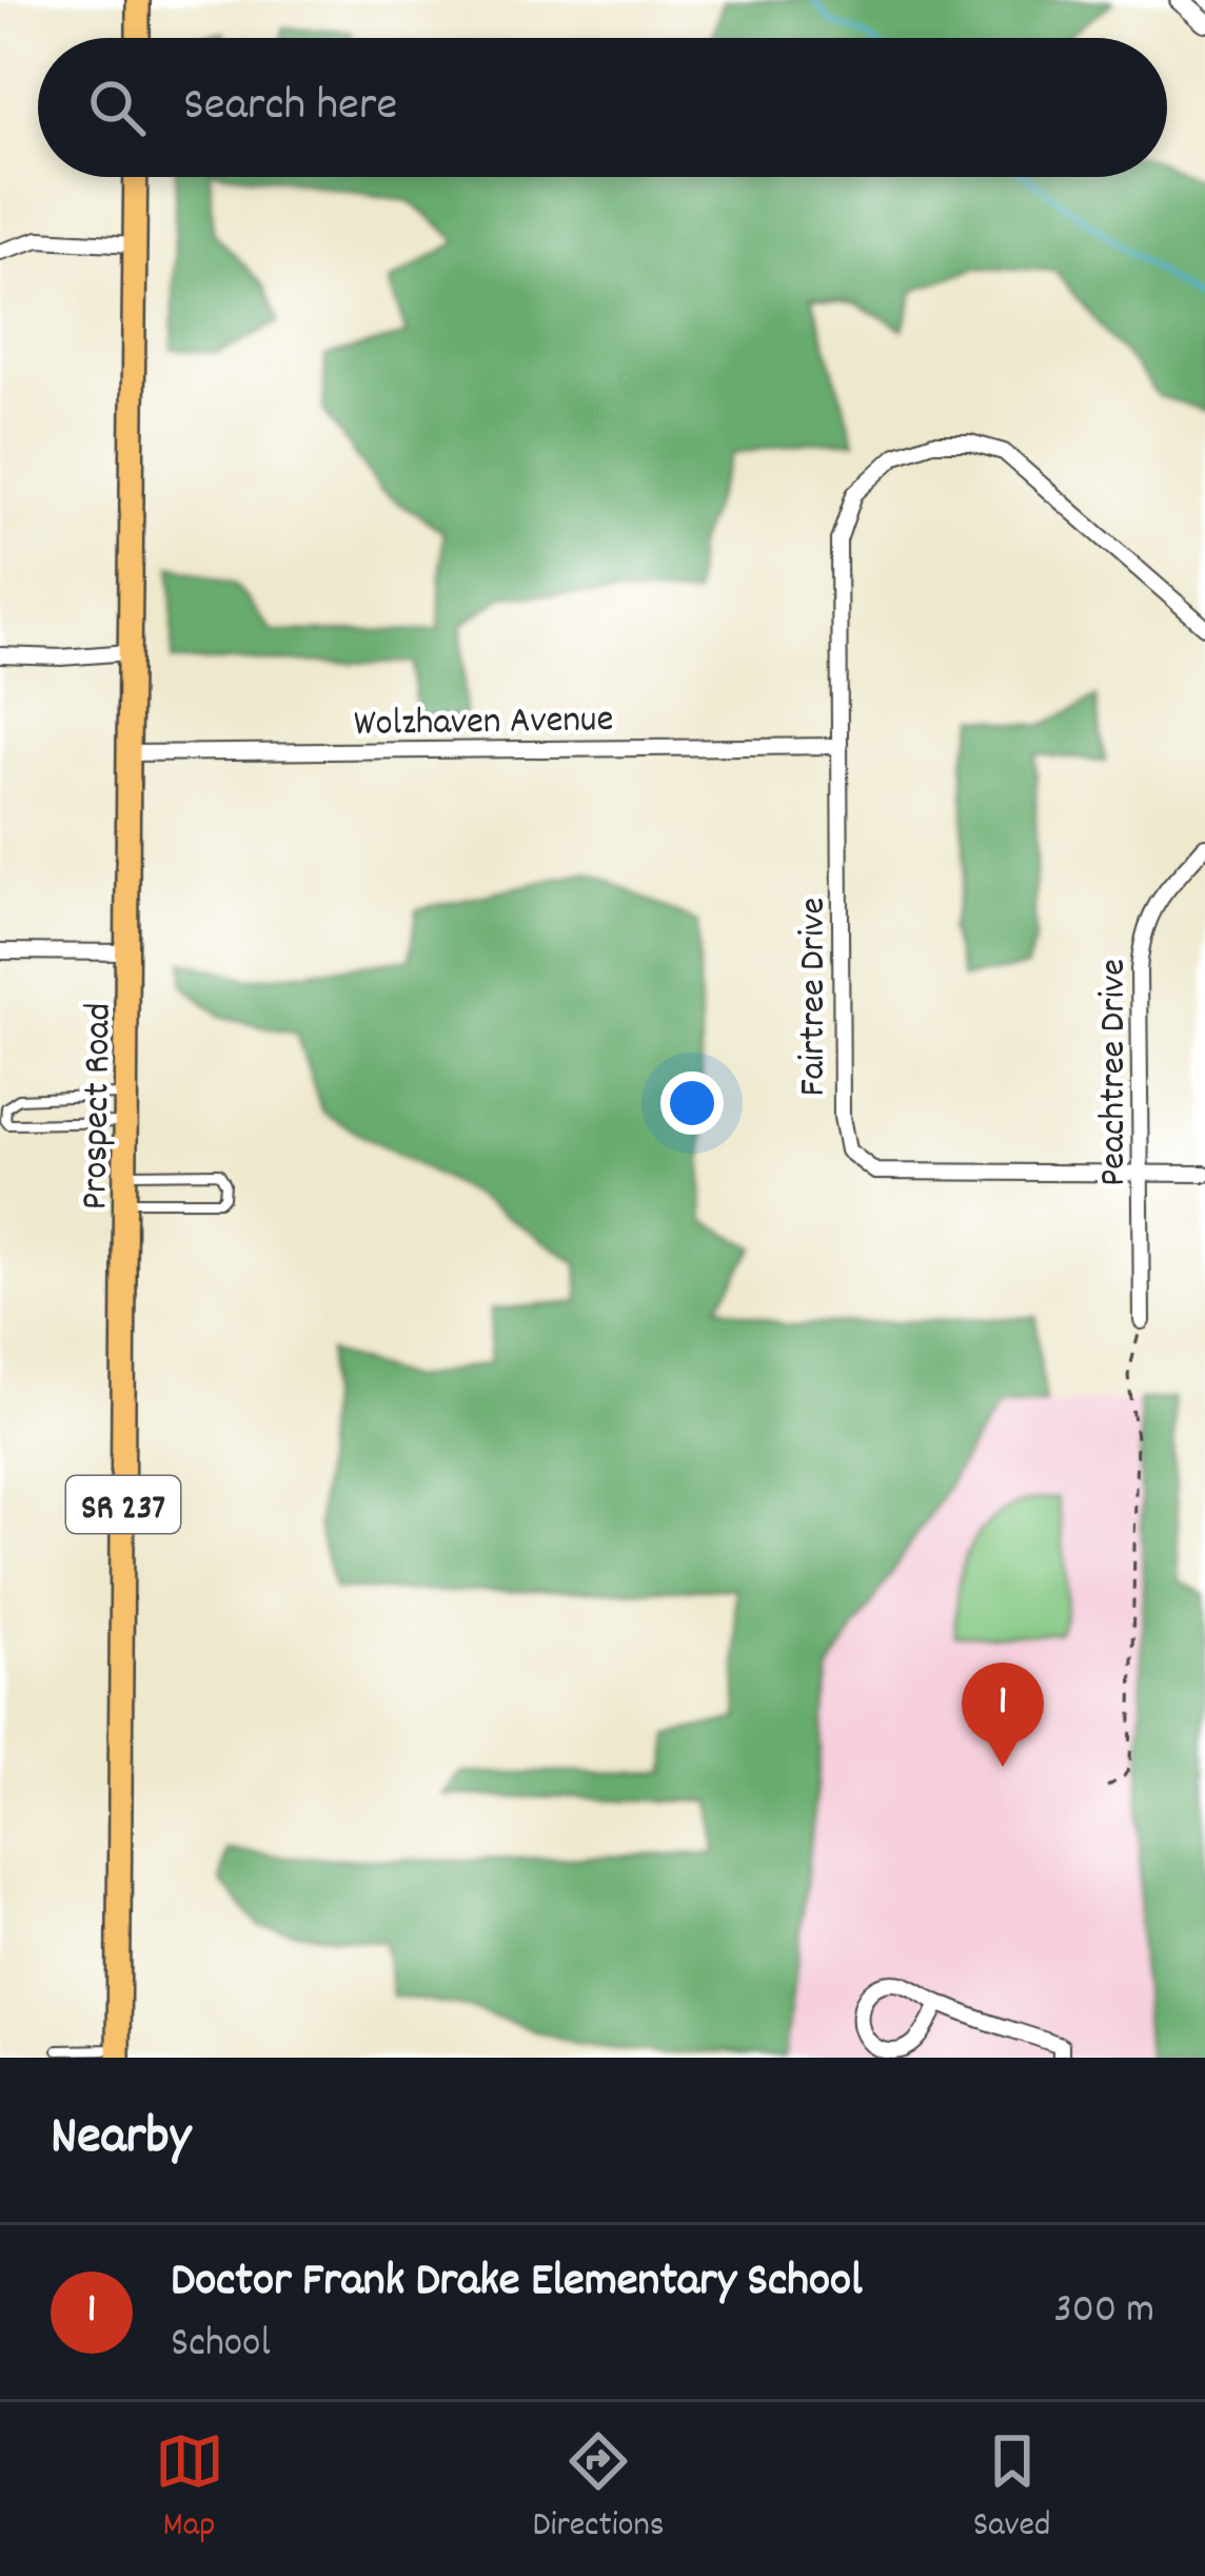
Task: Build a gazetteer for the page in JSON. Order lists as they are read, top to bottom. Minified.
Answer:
{"streets":{"main road":["Prospect Road","SR 237"],"street":["Wolzhaven Avenue","Fairtree Drive","Peachtree Drive"]},"crossings":[["Wolzhaven Avenue","Fairtree Drive"],["Wolzhaven Avenue","Prospect Road"],["Fairtree Drive","Peachtree Drive"]],"page":{"search":"Search here","pins":"1","heading":"Nearby","list":[{"mark":"1","name":"Doctor Frank Drake Elementary School","note":"School","value":"300 m"}],"nav":["Map","Directions","Saved"]}}
